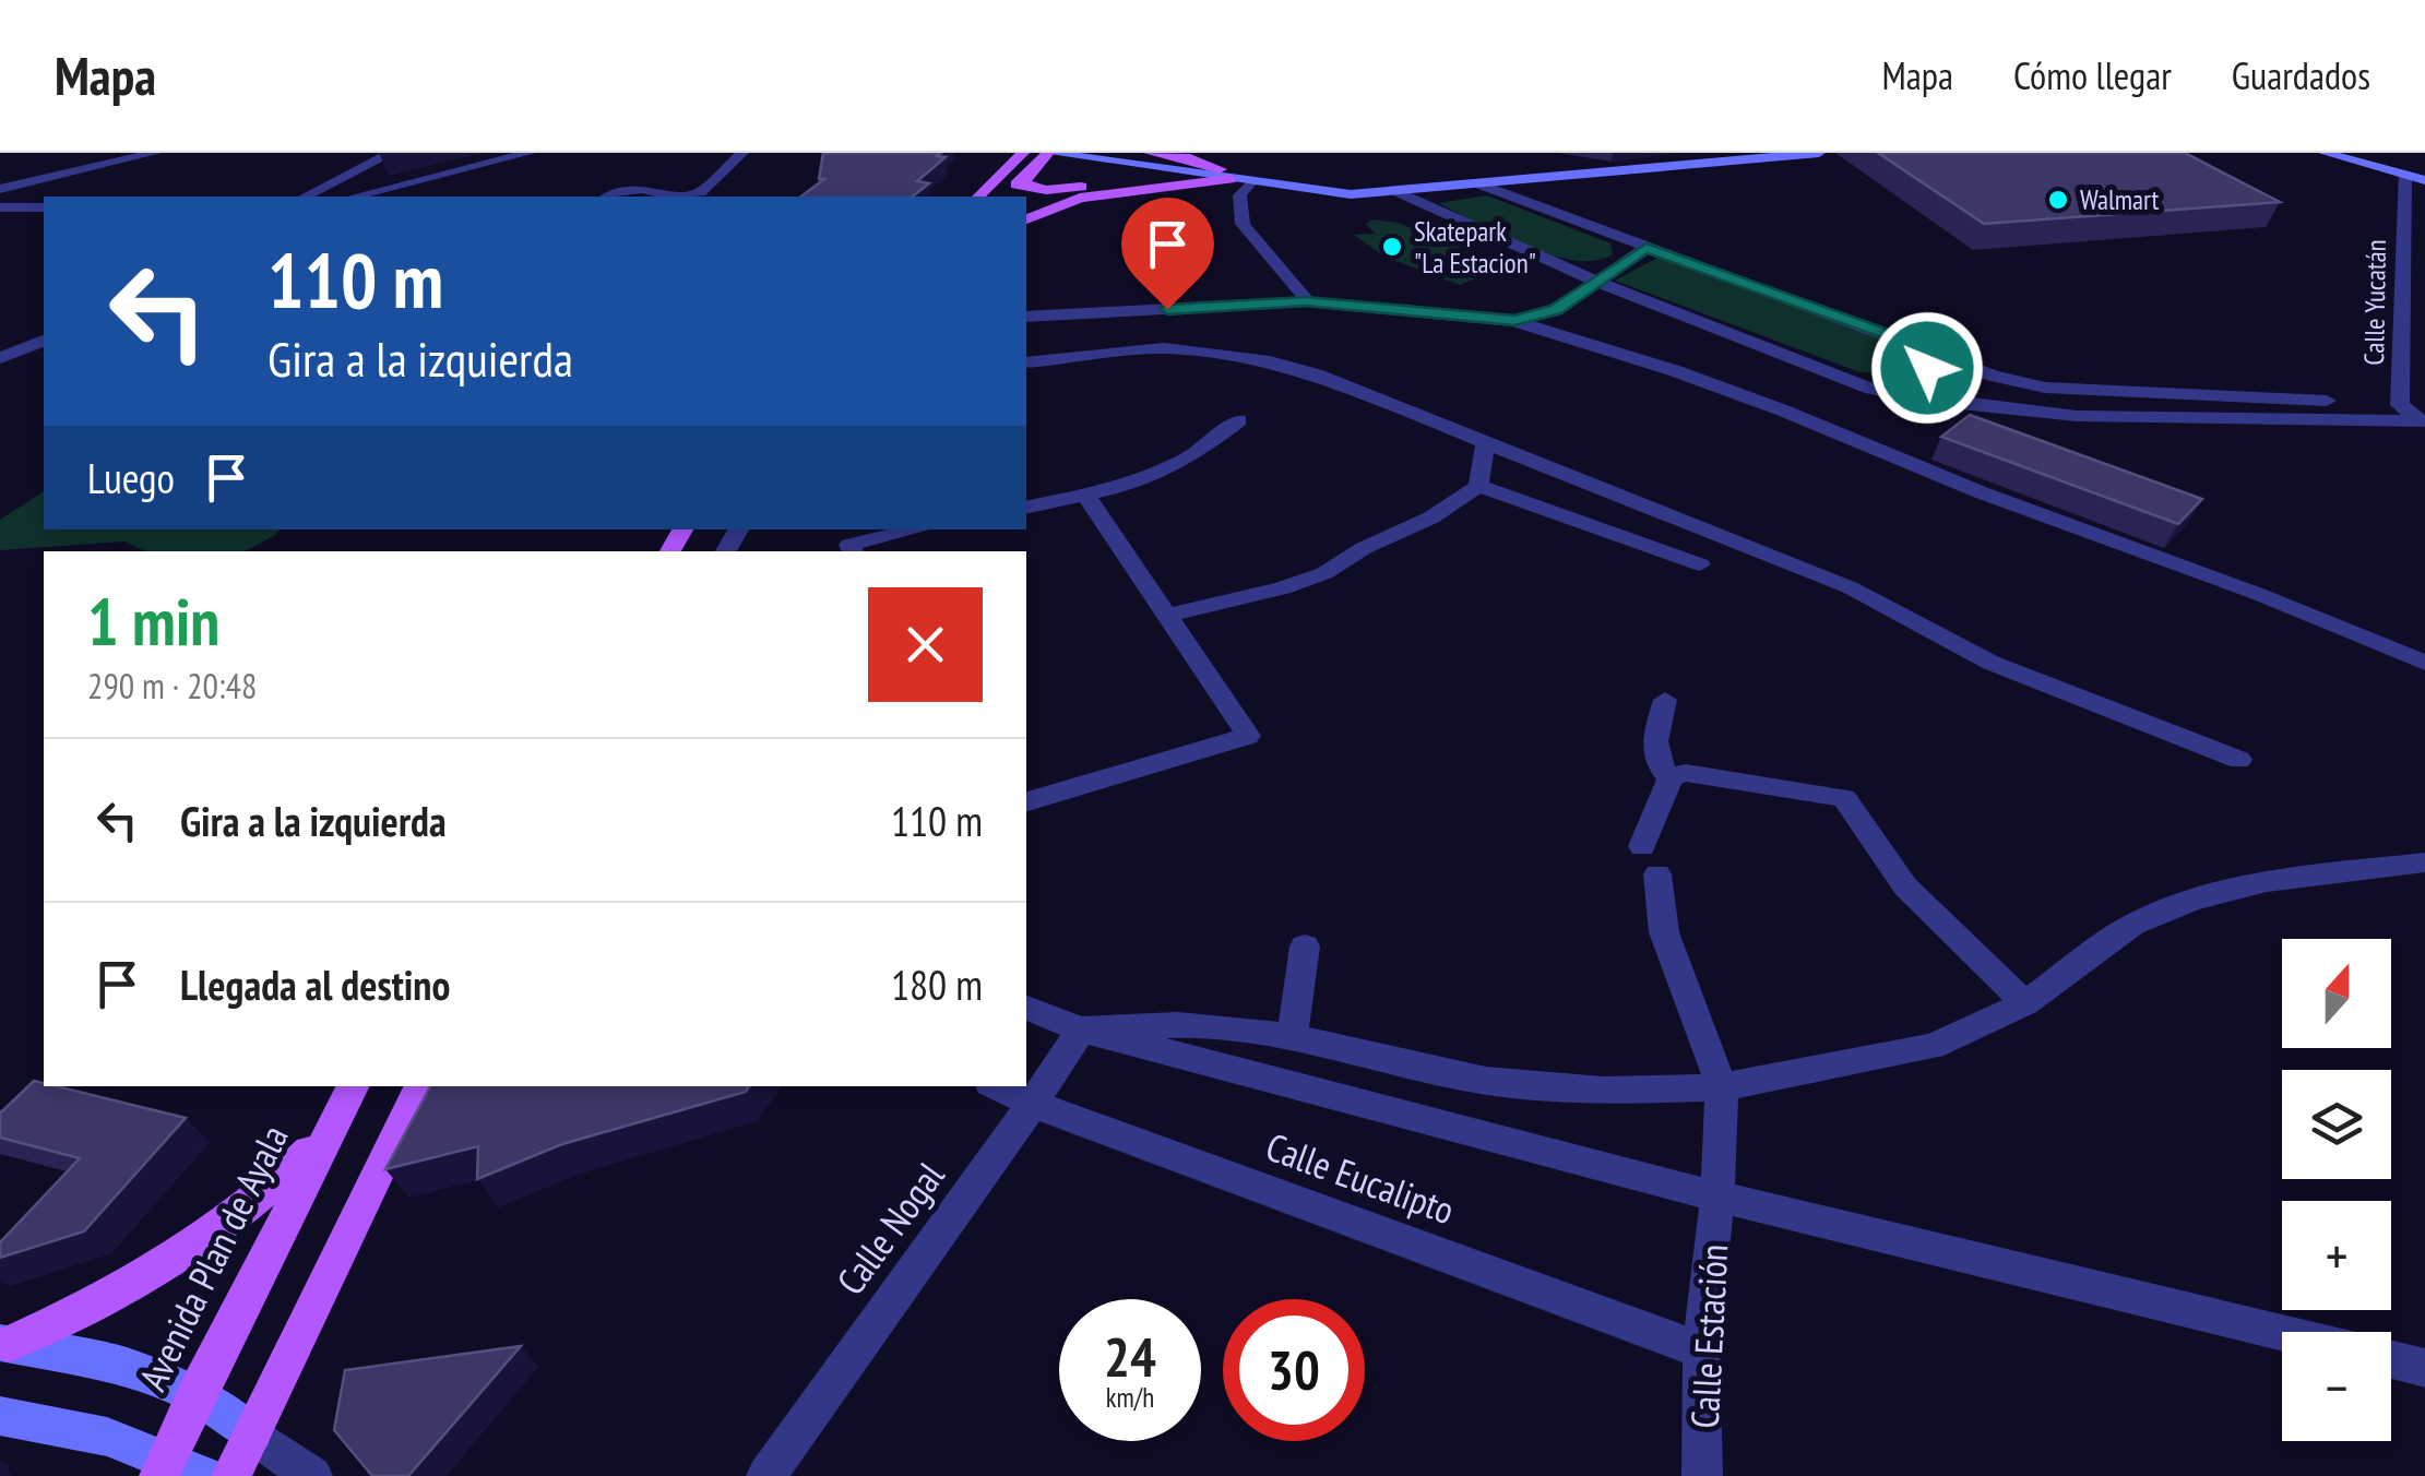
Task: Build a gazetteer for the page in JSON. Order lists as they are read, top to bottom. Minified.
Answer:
{"streets":{"main road":["Avenida Plan de Ayala"],"street":["Calle Yucatán","Calle Eucalipto","Calle Nogal","Calle Estación"]},"crossings":[["Calle Eucalipto","Calle Nogal"],["Calle Eucalipto","Calle Estación"]],"places":["Walmart","Skatepark \"La Estacion\""],"north":"top","page":{"header":"Mapa","nav":["Mapa","Cómo llegar","Guardados"],"turn":["110 m","Gira a la izquierda"],"then":"Luego","heading":["1 min","290 m · 20:48"],"list":[{"name":"Gira a la izquierda","value":"110 m"},{"name":"Llegada al destino","value":"180 m"}],"map_buttons":["+","−"],"speed":"24 km/h","limit":"30"}}
